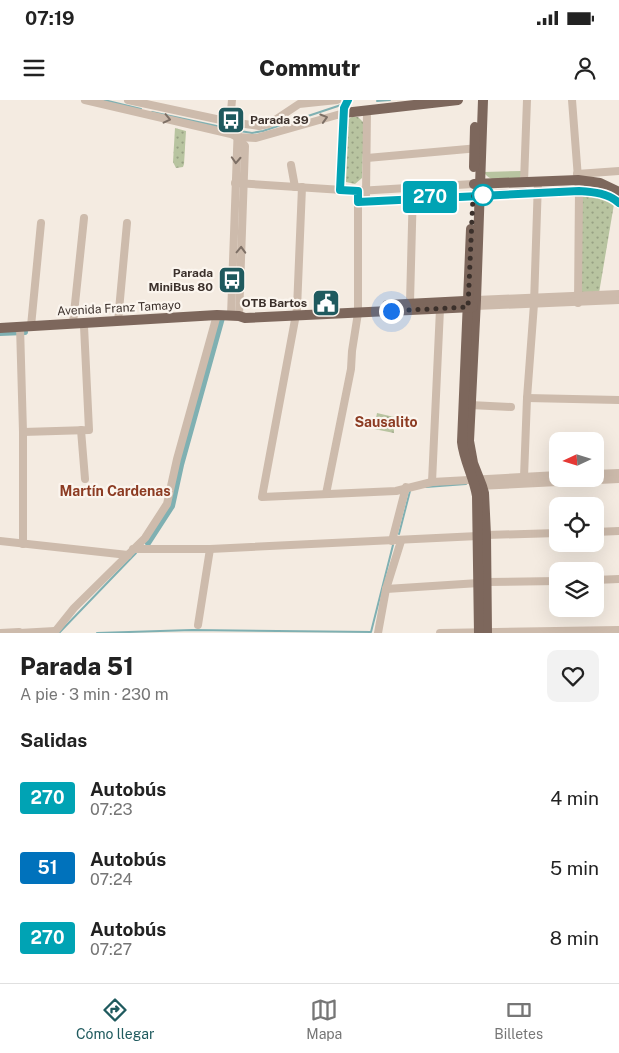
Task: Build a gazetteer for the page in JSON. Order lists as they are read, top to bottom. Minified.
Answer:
{"streets":{"main road":["Avenida Franz Tamayo"]},"districts":["Sausalito","Martín Cardenas"],"places":{"bus stop":["Parada 39","Parada MiniBus 80"],"public building":["OTB Bartos"]},"lines":["bus line 270"],"north":"left","page":{"status":"07:19","header":"Commutr","on_map":"270","heading":[["Parada 51","A pie · 3 min · 230 m"],"Salidas"],"list":[{"mark":"270","name":"Autobús","note":"07:23","value":"4 min"},{"mark":"51","name":"Autobús","note":"07:24","value":"5 min"},{"mark":"270","name":"Autobús","note":"07:27","value":"8 min"}],"tabs":["Cómo llegar","Mapa","Billetes"]}}
